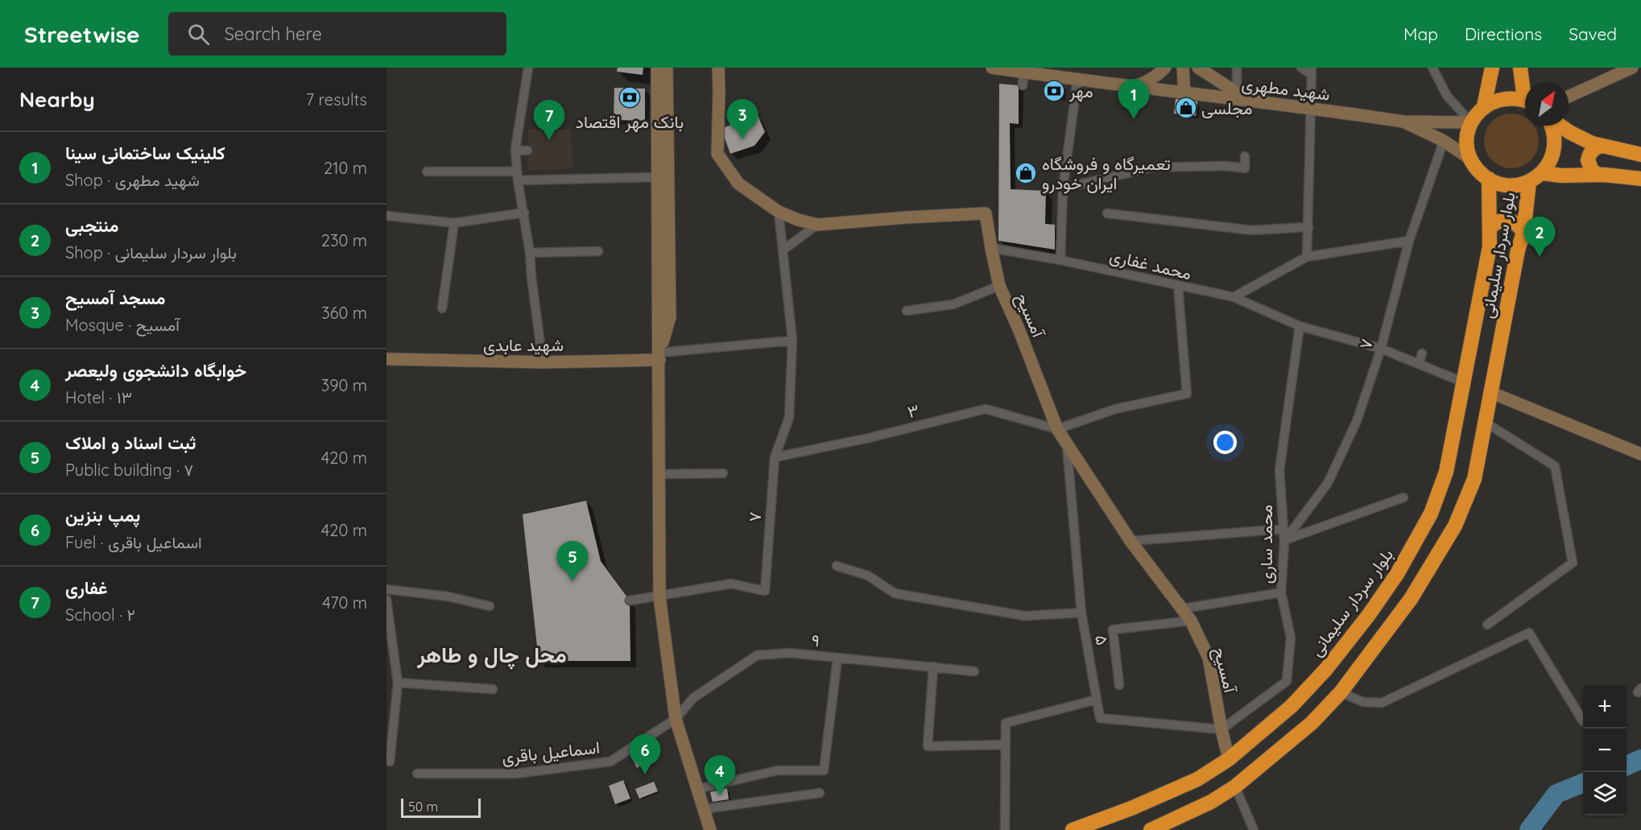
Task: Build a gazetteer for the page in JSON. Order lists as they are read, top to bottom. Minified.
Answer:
{"streets":{"highway":["بلوار سردار سلیمانی"],"main road":["شهید مطهری","آمسیح","شهید عابدی"],"street":["محمد غفاری","۷","۳","محمد ساری","۹","۵","اسماعیل باقری"]},"crossings":[["بلوار سردار سلیمانی","محمد غفاری"],["بلوار سردار سلیمانی","آمسیح"],["محمد غفاری","آمسیح"],["محمد غفاری","۷"],["محمد غفاری","محمد ساری"],["آمسیح","۷"],["آمسیح","۳"],["آمسیح","محمد ساری"],["آمسیح","۵"],["۷","۳"],["۷","محمد ساری"],["محمد ساری","۵"],["۹","اسماعیل باقری"]],"districts":["محل چال و طاهر"],"places":{"bank":["مهر","بانک مهر اقتصاد"],"shop":["مجلسی","تعمیرگاه و فروشگاه ایران خودرو"]},"scale_bar":"50 m","north":"top right","page":{"header":"Streetwise","search":"Search here","nav":["Map","Directions","Saved"],"heading":["Nearby","7 results"],"pins":["1","3","7","2","5","6","4"],"list":[{"mark":"1","name":"کلینیک ساختمانی سینا","note":"Shop · شهید مطهری","value":"210 m"},{"mark":"2","name":"منتجبی","note":"Shop · بلوار سردار سلیمانی","value":"230 m"},{"mark":"3","name":"مسجد آمسیح","note":"Mosque · آمسیح","value":"360 m"},{"mark":"4","name":"خوابگاه دانشجوی ولیعصر","note":"Hotel · ۱۳","value":"390 m"},{"mark":"5","name":"ثبت اسناد و املاک","note":"Public building · ۷","value":"420 m"},{"mark":"6","name":"پمپ بنزین","note":"Fuel · اسماعیل باقری","value":"420 m"},{"mark":"7","name":"غفاری","note":"School · ۲","value":"470 m"}],"map_buttons":["+","−"],"scale":"50 m"}}
